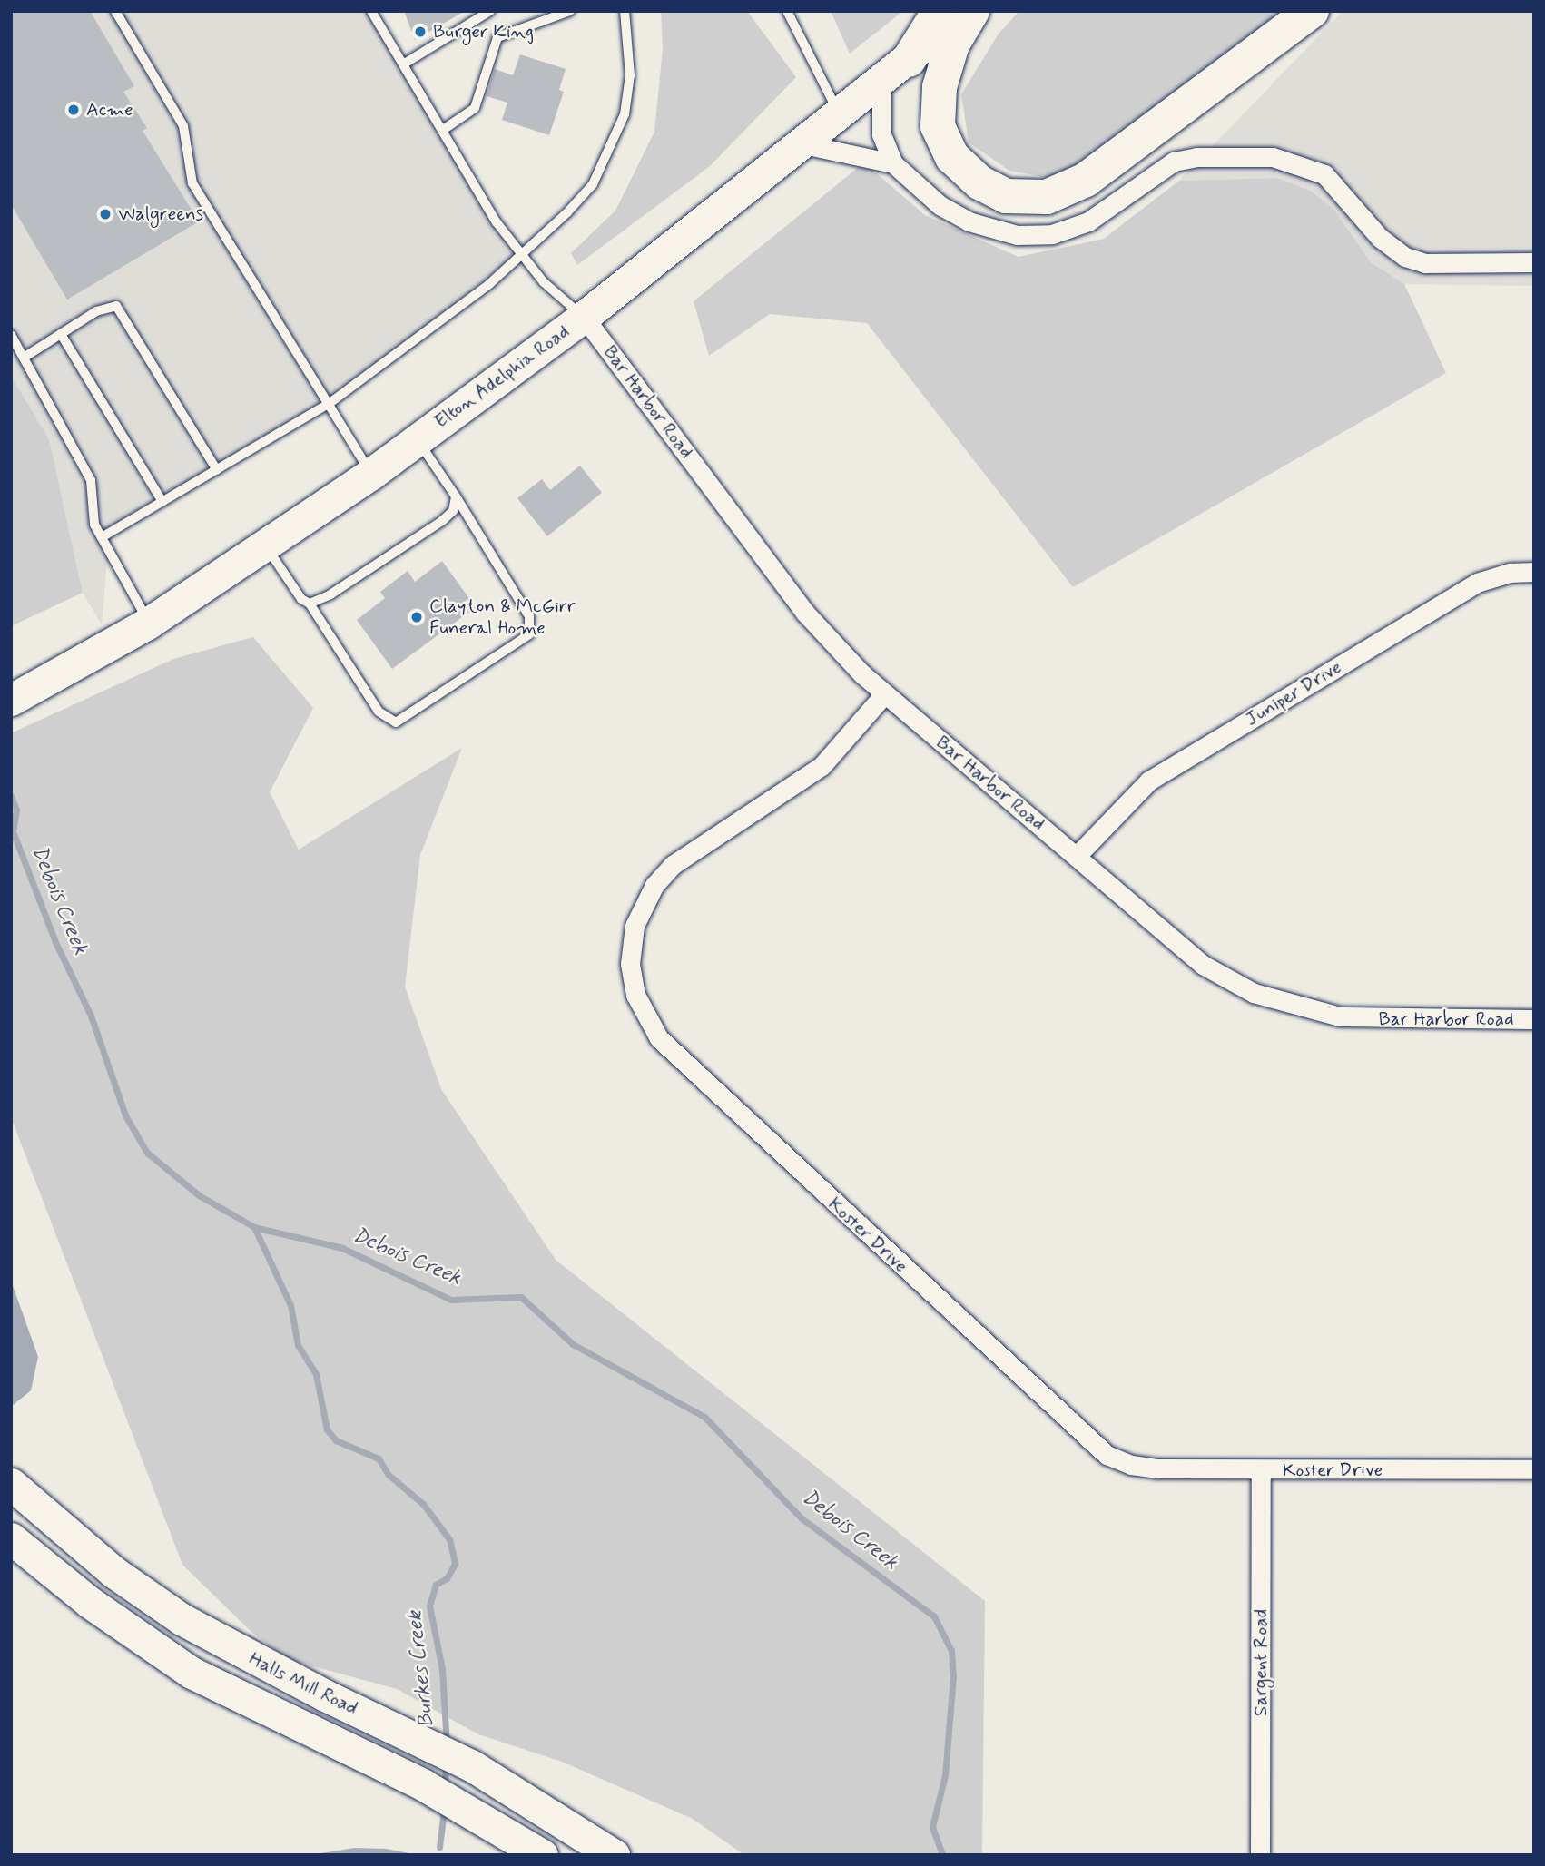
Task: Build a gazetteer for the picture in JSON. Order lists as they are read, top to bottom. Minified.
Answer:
{"streets":{"main road":["Elton Adelphia Road","Halls Mill Road"],"street":["Bar Harbor Road","Juniper Drive","Koster Drive","Sargent Road"]},"crossings":[["Elton Adelphia Road","Bar Harbor Road"],["Bar Harbor Road","Juniper Drive"],["Bar Harbor Road","Koster Drive"],["Koster Drive","Sargent Road"]],"water":["Debois Creek","Burkes Creek"],"places":["Burger King","Acme","Walgreens","Clayton & McGirr Funeral Home"]}
